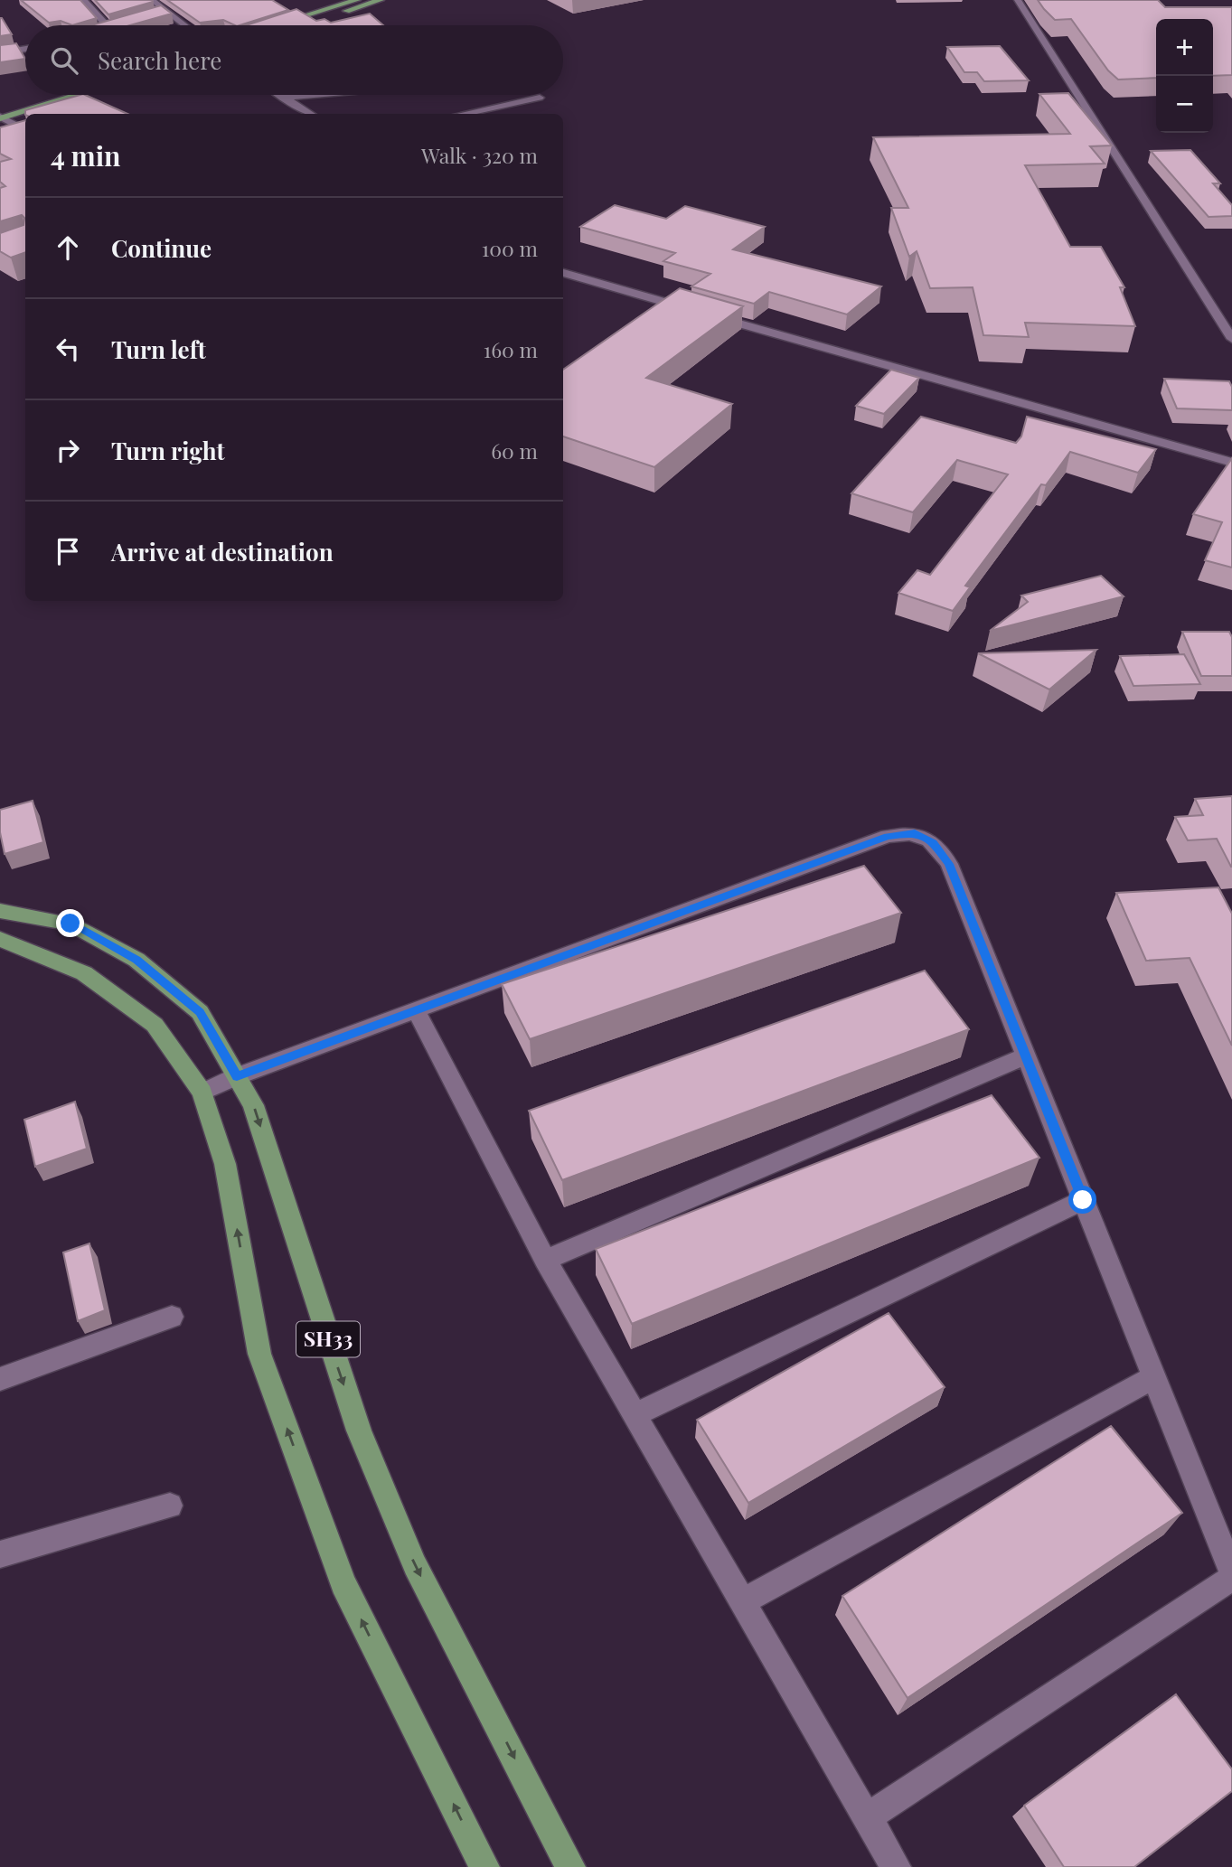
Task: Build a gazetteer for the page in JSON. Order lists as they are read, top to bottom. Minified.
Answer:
{"streets":{"main road":["SH33"]},"page":{"map_buttons":["+","−"],"search":"Search here","heading":["4 min","Walk · 320 m"],"list":[["Continue","100 m"],["Turn left","160 m"],["Turn right","60 m"],"Arrive at destination"]}}
